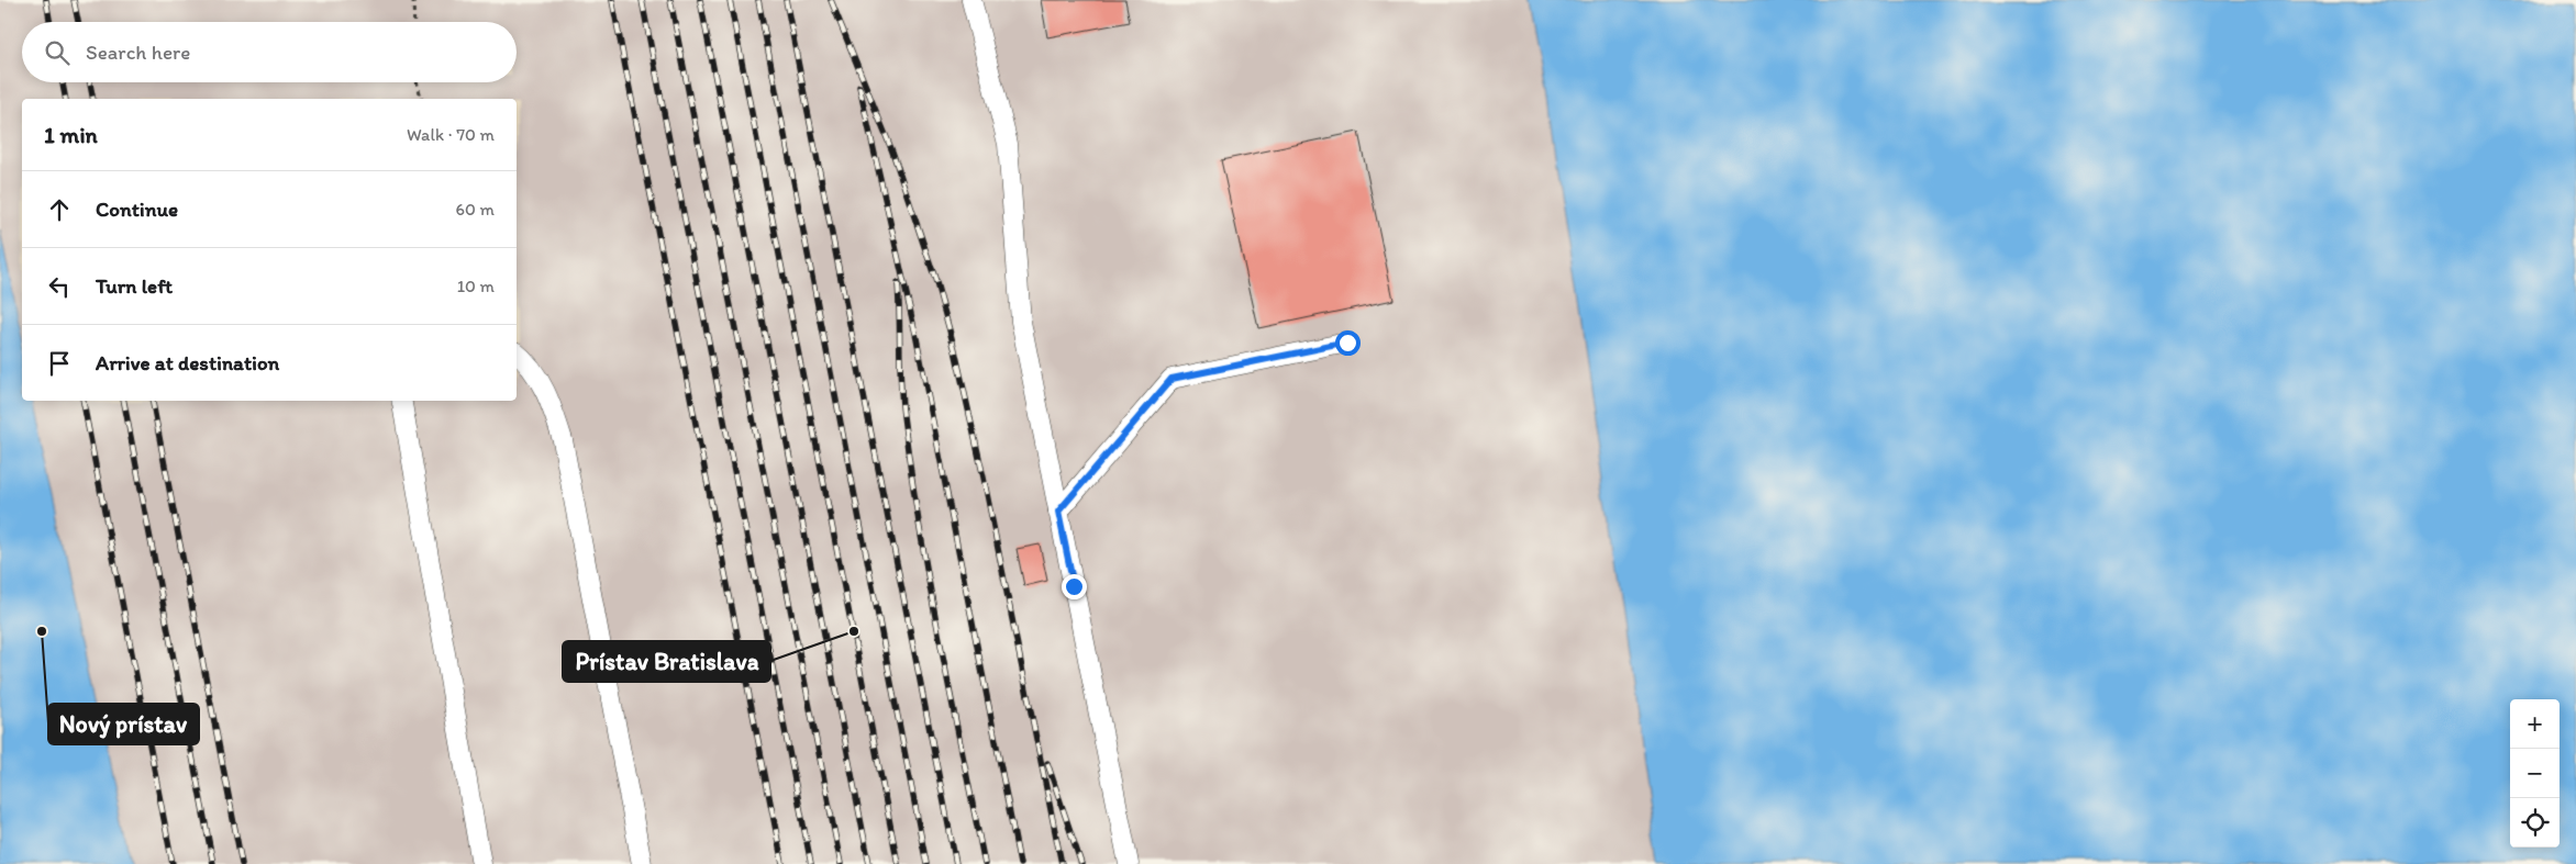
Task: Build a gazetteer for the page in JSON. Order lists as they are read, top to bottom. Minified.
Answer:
{"places":["Nový prístav","Prístav Bratislava"],"page":{"search":"Search here","heading":["1 min","Walk · 70 m"],"list":[["Continue","60 m"],["Turn left","10 m"],"Arrive at destination"],"map_buttons":["+","−"]}}
